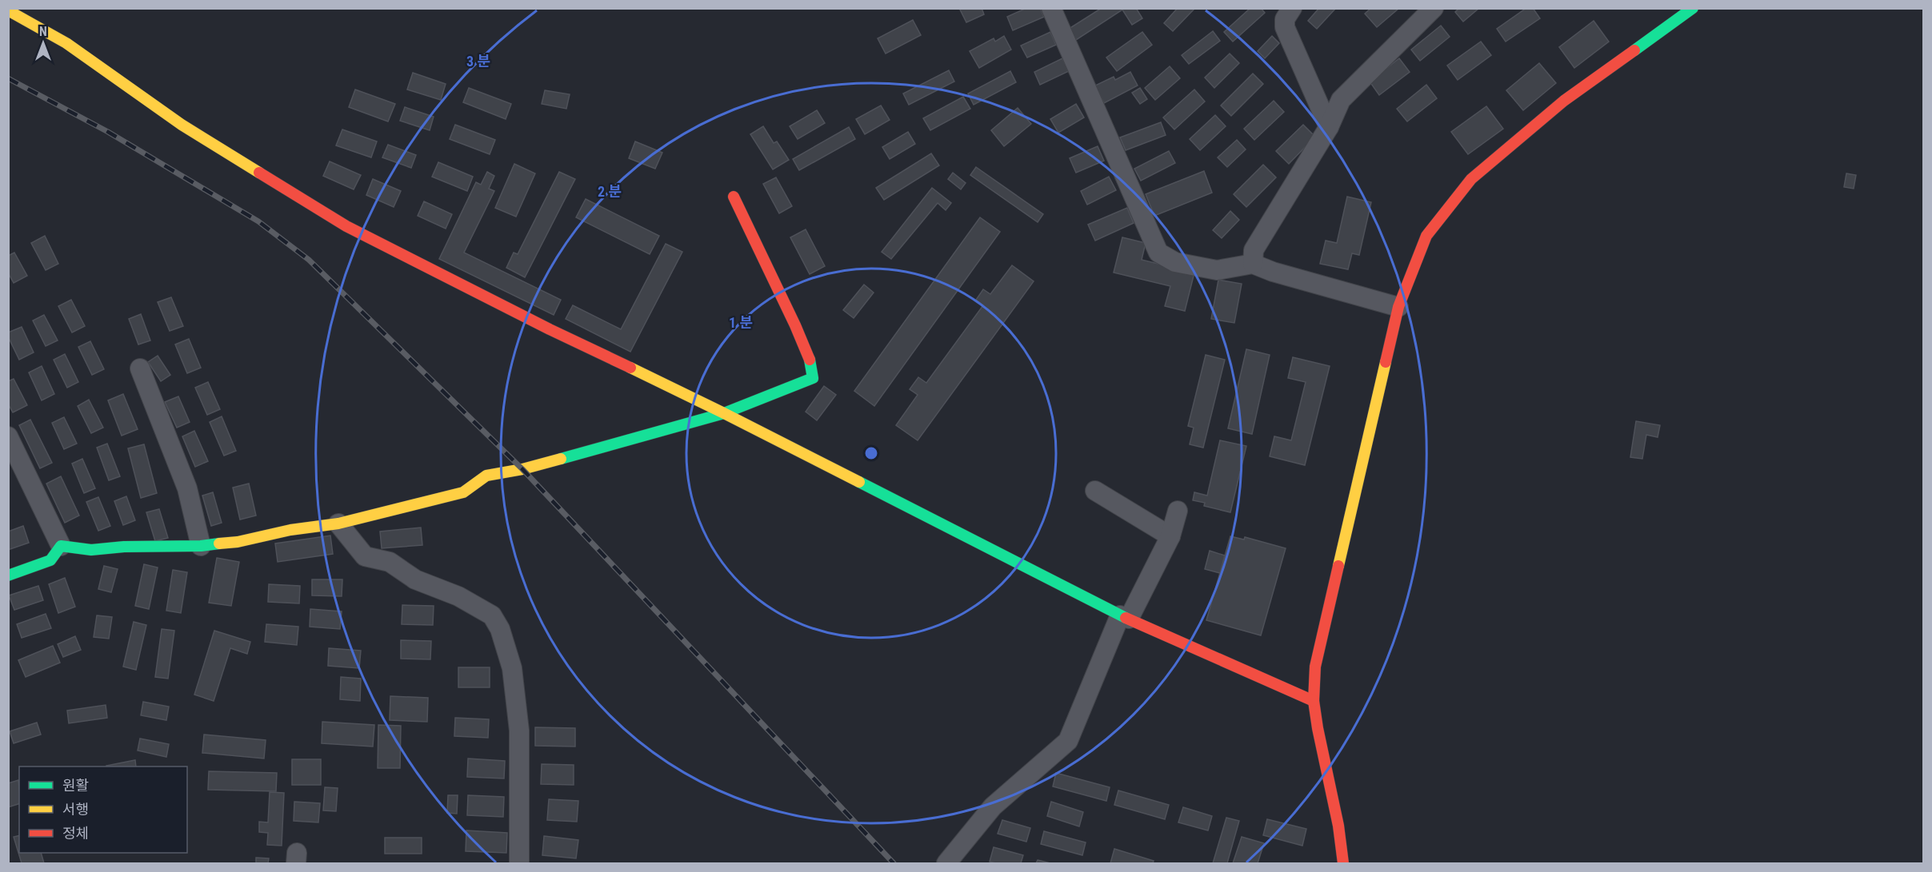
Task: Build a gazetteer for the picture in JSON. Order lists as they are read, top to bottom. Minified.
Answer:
{"legend":["원활","서행","정체"],"north":"top","rings":["3 분","2 분","1 분"]}
